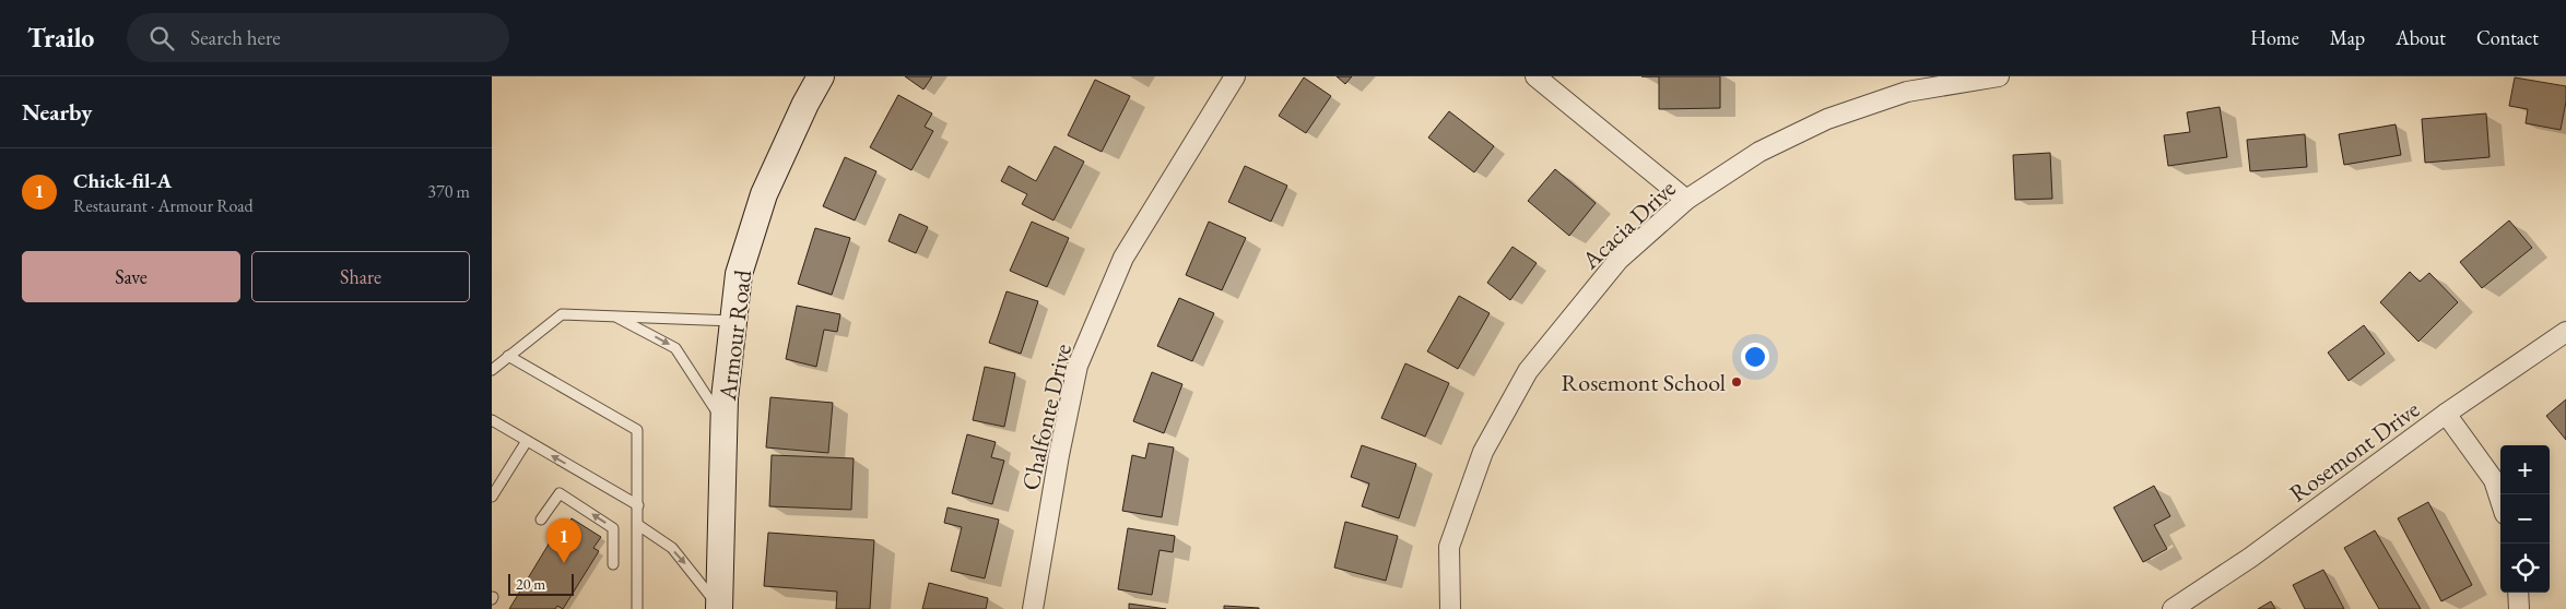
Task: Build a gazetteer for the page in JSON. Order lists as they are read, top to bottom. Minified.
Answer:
{"streets":{"street":["Acacia Drive","Armour Road","Chalfonte Drive","Rosemont Drive"]},"places":["Rosemont School"],"scale_bar":"20 m","page":{"header":"Trailo","search":"Search here","nav":["Home","Map","About","Contact"],"heading":"Nearby","list":[{"mark":"1","name":"Chick-fil-A","note":"Restaurant · Armour Road","value":"370 m"}],"buttons":["Save","Share"],"map_buttons":["+","−"],"pins":"1","scale":"20 m"}}
